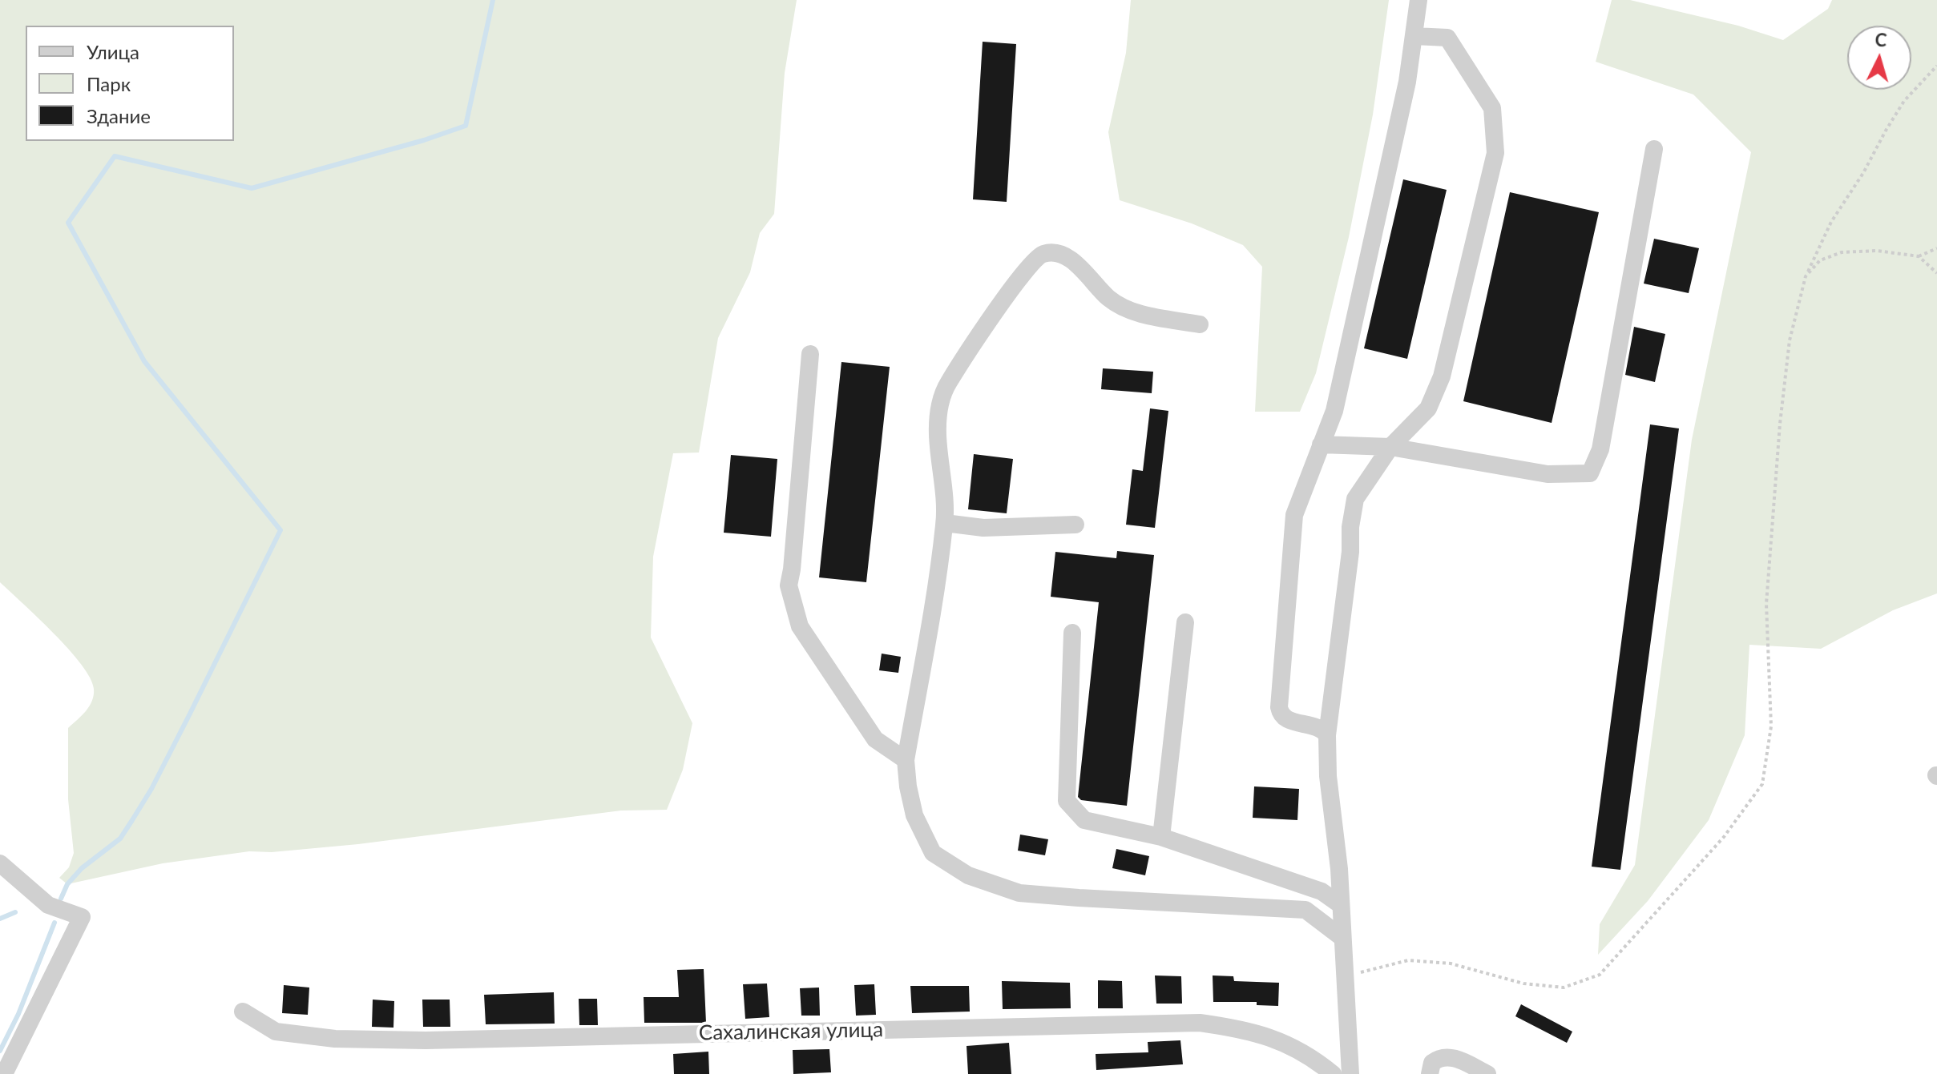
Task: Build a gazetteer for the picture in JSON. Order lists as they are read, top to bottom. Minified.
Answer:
{"streets":{"street":["Сахалинская улица"]},"legend":["Улица","Парк","Здание"],"north":"top"}
